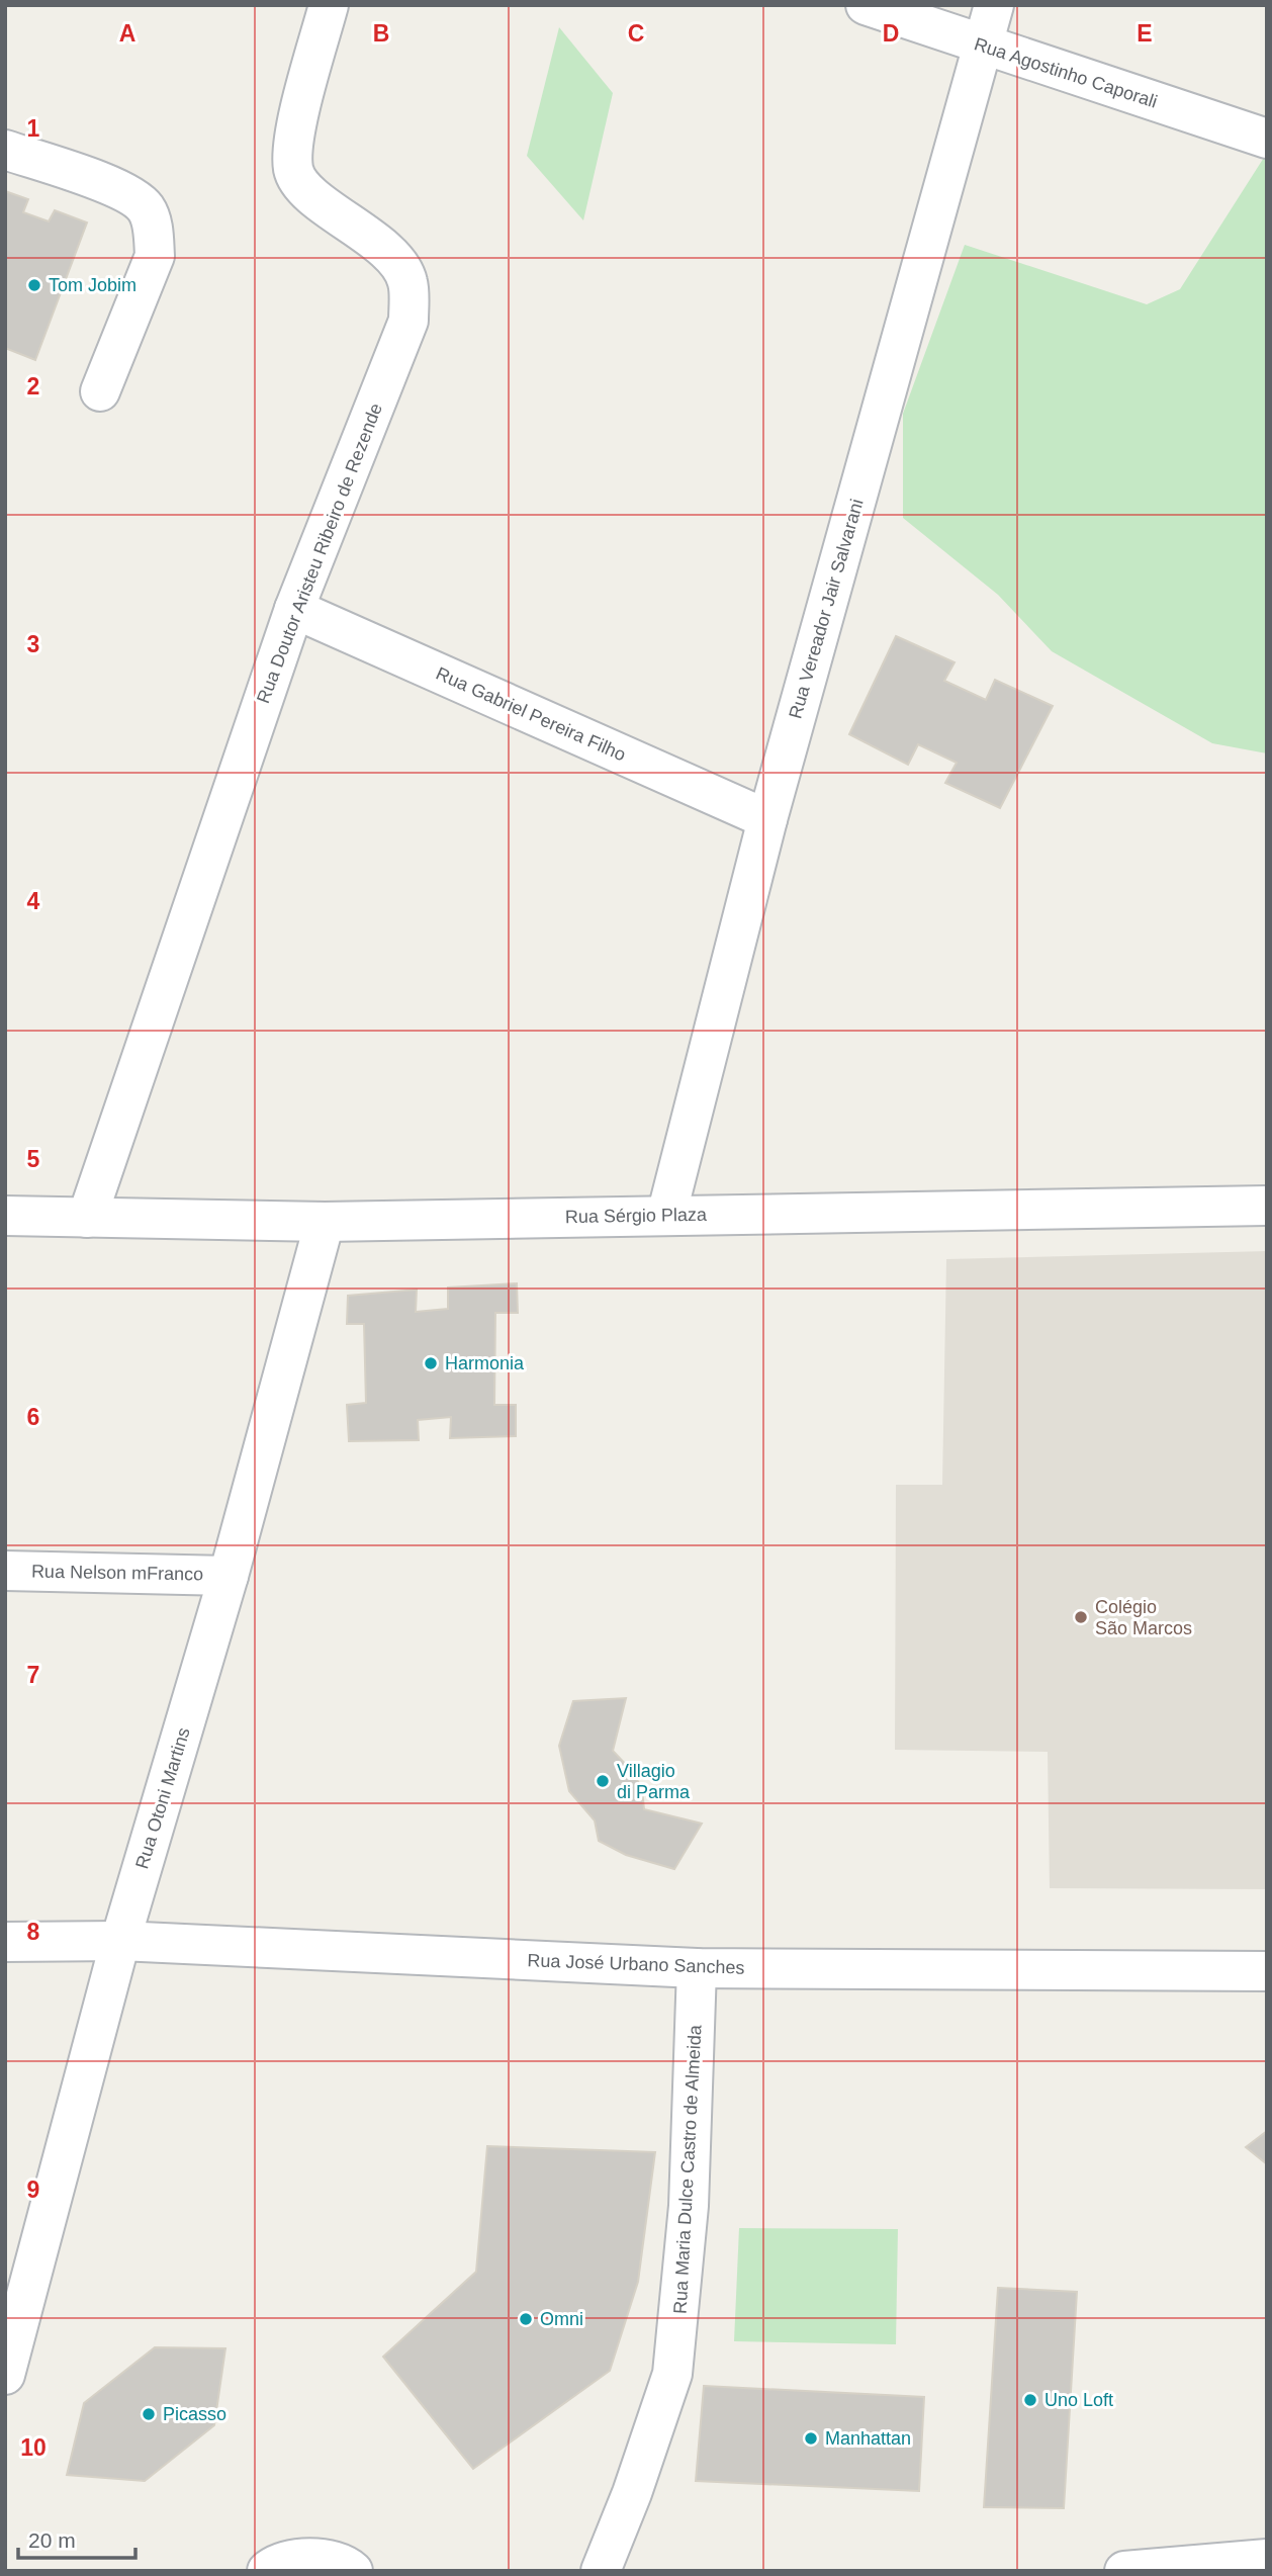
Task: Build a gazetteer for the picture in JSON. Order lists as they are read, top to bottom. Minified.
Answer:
{"streets":{"street":["Rua Agostinho Caporali","Rua Doutor Aristeu Ribeiro de Rezende","Rua Vereador Jair Salvarani","Rua Gabriel Pereira Filho","Rua Sérgio Plaza","Rua Nelson mFranco","Rua Otoni Martins","Rua José Urbano Sanches","Rua Maria Dulce Castro de Almeida"]},"crossings":[["Rua Agostinho Caporali","Rua Vereador Jair Salvarani"],["Rua Doutor Aristeu Ribeiro de Rezende","Rua Gabriel Pereira Filho"],["Rua Doutor Aristeu Ribeiro de Rezende","Rua Sérgio Plaza"],["Rua Vereador Jair Salvarani","Rua Gabriel Pereira Filho"],["Rua Vereador Jair Salvarani","Rua Sérgio Plaza"],["Rua Sérgio Plaza","Rua Otoni Martins"],["Rua Nelson mFranco","Rua Otoni Martins"],["Rua Otoni Martins","Rua José Urbano Sanches"],["Rua José Urbano Sanches","Rua Maria Dulce Castro de Almeida"]],"places":["Tom Jobim","Harmonia","Colégio São Marcos","Villagio di Parma","Omni","Uno Loft","Picasso","Manhattan"],"scale_bar":"20 m","grid":{"columns":["A","B","C","D","E"],"rows":["1","2","3","4","5","6","7","8","9","10"]}}
